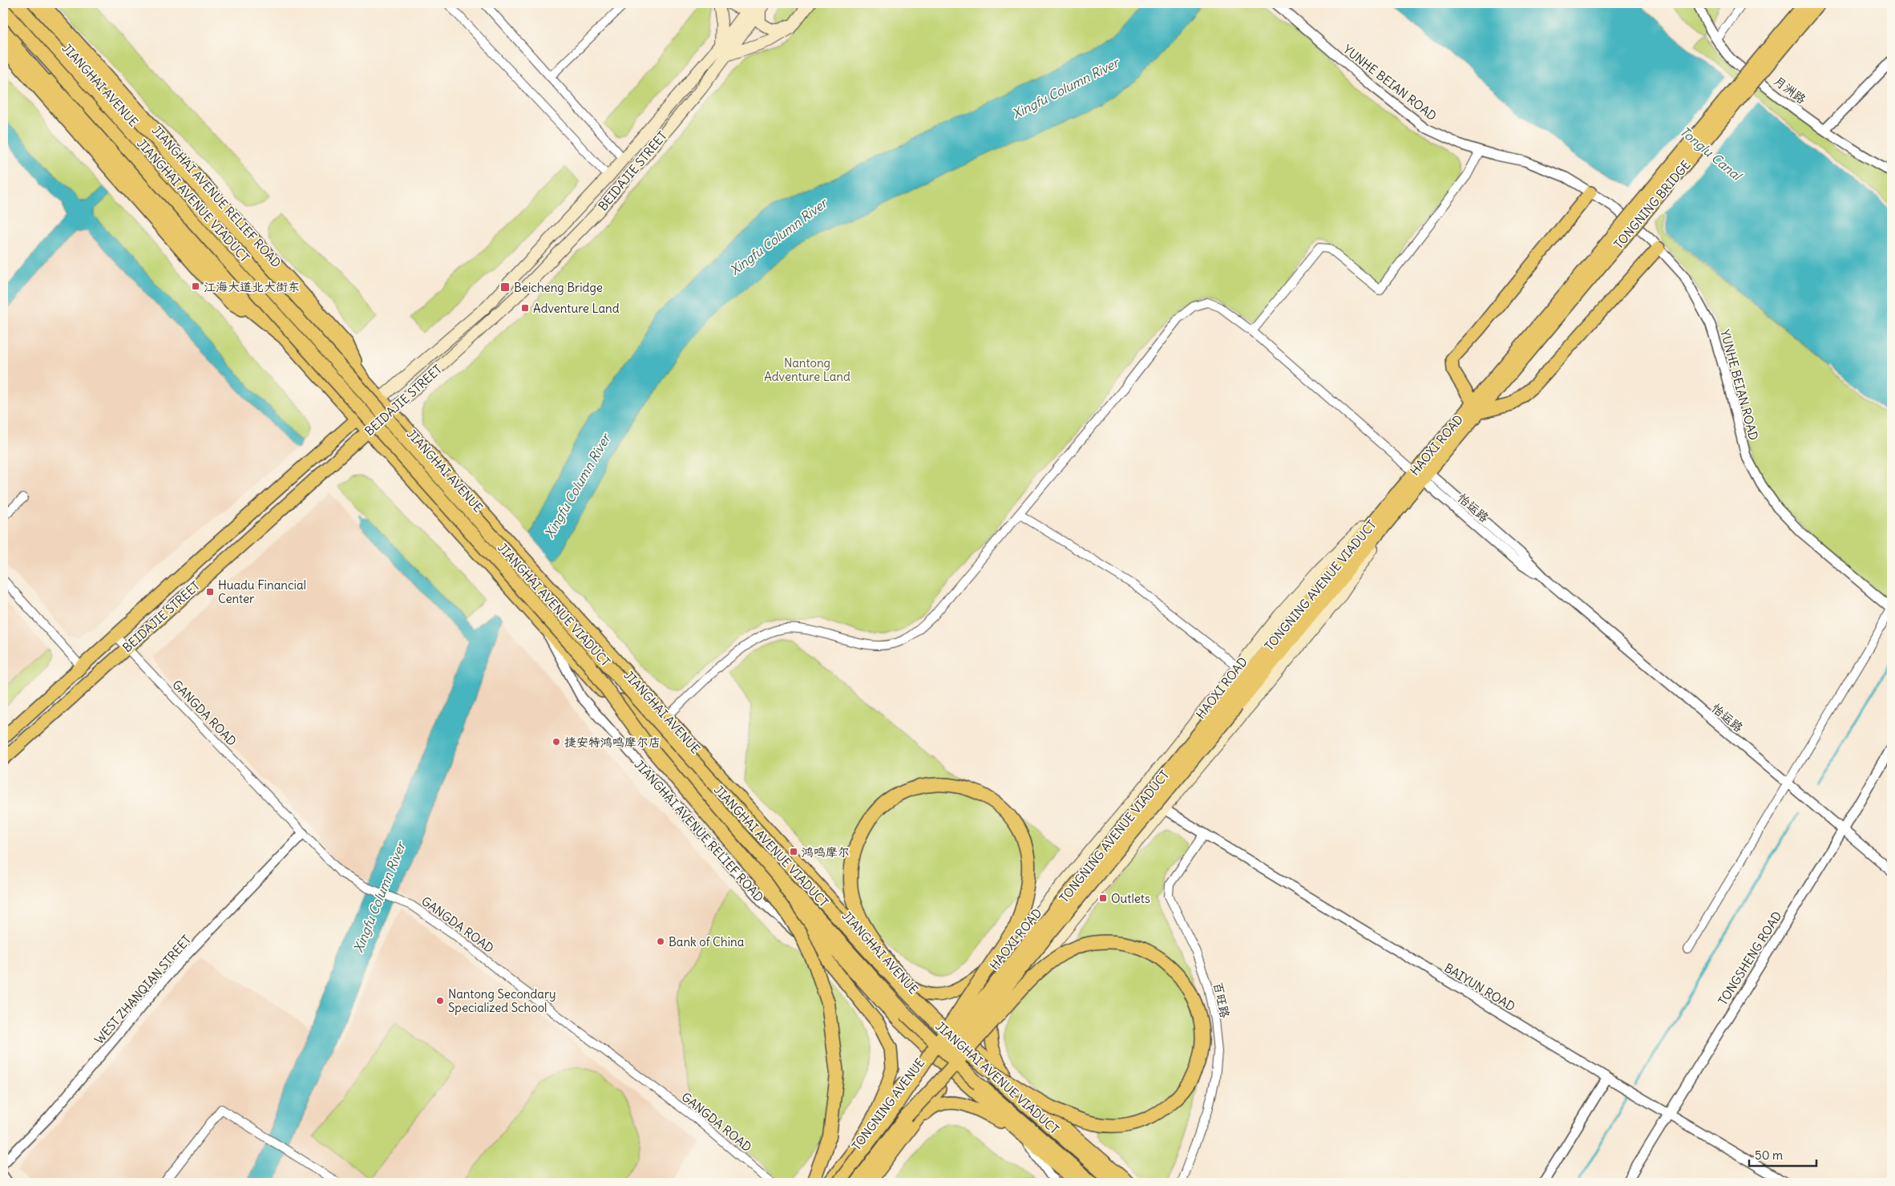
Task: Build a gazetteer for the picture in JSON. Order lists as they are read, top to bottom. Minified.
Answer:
{"streets":{"highway":["JIANGHAI AVENUE VIADUCT","TONGNING AVENUE VIADUCT"],"main road":["JIANGHAI AVENUE","BEIDAJIE STREET","JIANGHAI AVENUE RELIEF ROAD","TONGNING BRIDGE","HAOXI ROAD","TONGNING AVENUE"],"street":["YUNHE BEIAN ROAD","月洲路","怡运路","GANGDA ROAD","TONGSHENG ROAD","BAIYUN ROAD","WEST ZHANQIAN STREET","百旺路"]},"crossings":[["JIANGHAI AVENUE","BEIDAJIE STREET"],["JIANGHAI AVENUE","JIANGHAI AVENUE RELIEF ROAD"],["JIANGHAI AVENUE","HAOXI ROAD"],["JIANGHAI AVENUE","TONGNING AVENUE"],["BEIDAJIE STREET","GANGDA ROAD"],["TONGNING BRIDGE","HAOXI ROAD"],["HAOXI ROAD","怡运路"],["HAOXI ROAD","TONGNING AVENUE VIADUCT"],["HAOXI ROAD","BAIYUN ROAD"],["HAOXI ROAD","TONGNING AVENUE"],["怡运路","TONGSHENG ROAD"],["GANGDA ROAD","WEST ZHANQIAN STREET"],["TONGSHENG ROAD","BAIYUN ROAD"],["BAIYUN ROAD","百旺路"]],"water":["Xingfu Column River","Tonglu Canal"],"parks":["Nantong Adventure Land"],"places":{"transit":["江海大道北大街东","Beicheng Bridge","Adventure Land","Huadu Financial Center","鸿鸣摩尔","Outlets"],"other":["捷安特鸿鸣摩尔店","Bank of China","Nantong Secondary Specialized School"]},"scale_bar":"50 m"}
